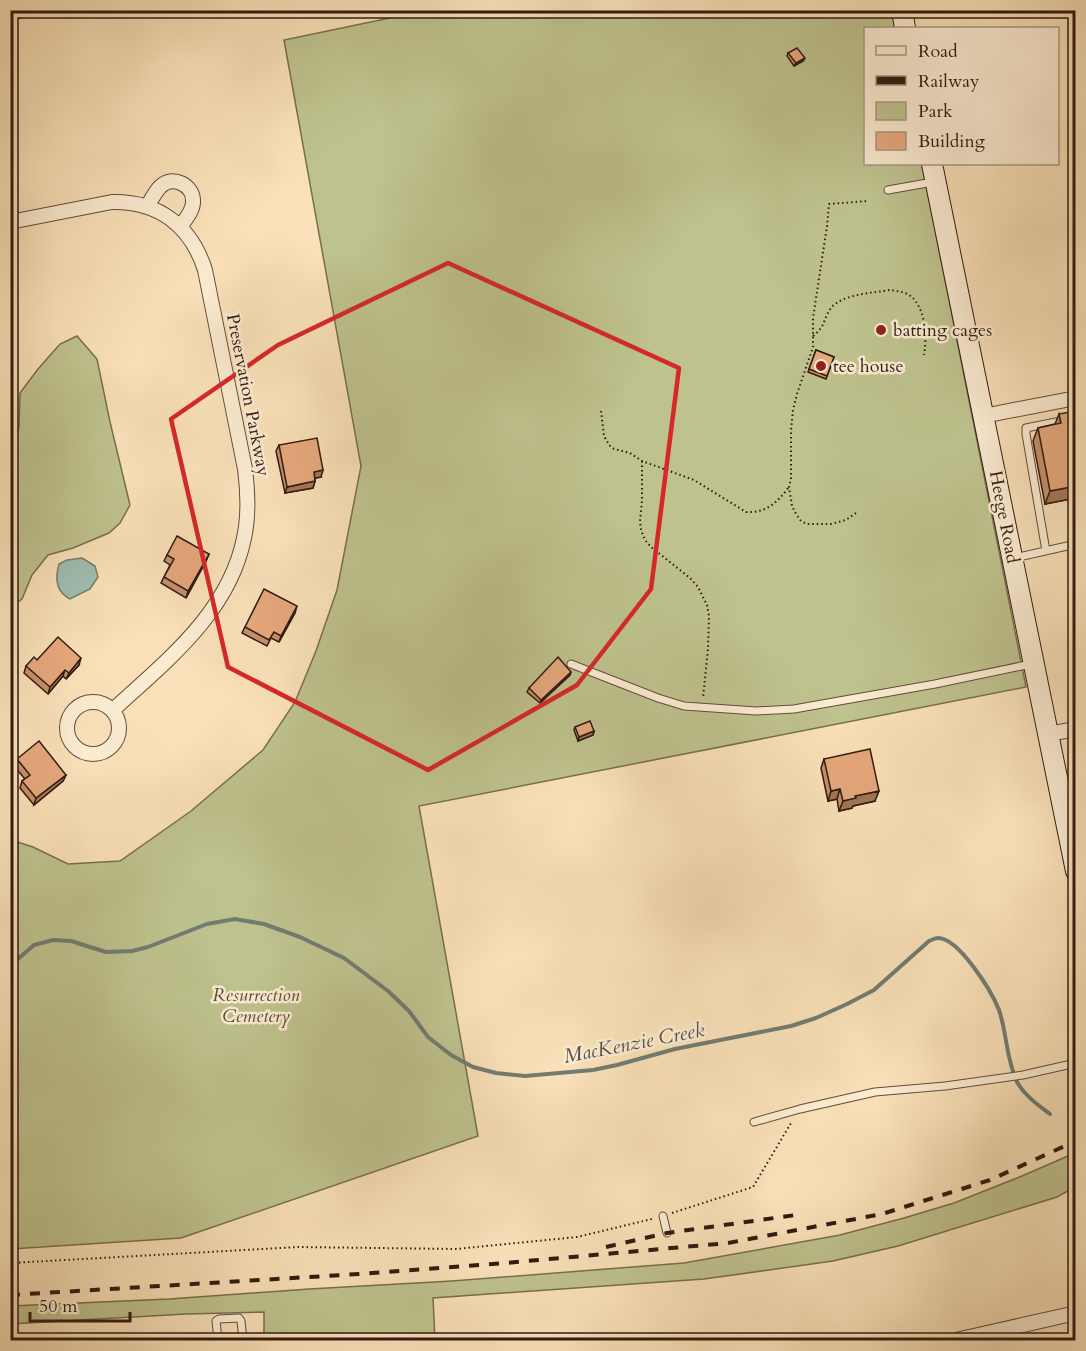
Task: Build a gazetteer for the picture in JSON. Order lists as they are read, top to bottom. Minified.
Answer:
{"streets":{"street":["Preservation Parkway","Heege Road"]},"water":["MacKenzie Creek"],"parks":["Resurrection Cemetery"],"places":["batting cages","tee house"],"legend":["Road","Railway","Park","Building"],"scale_bar":"50 m"}
